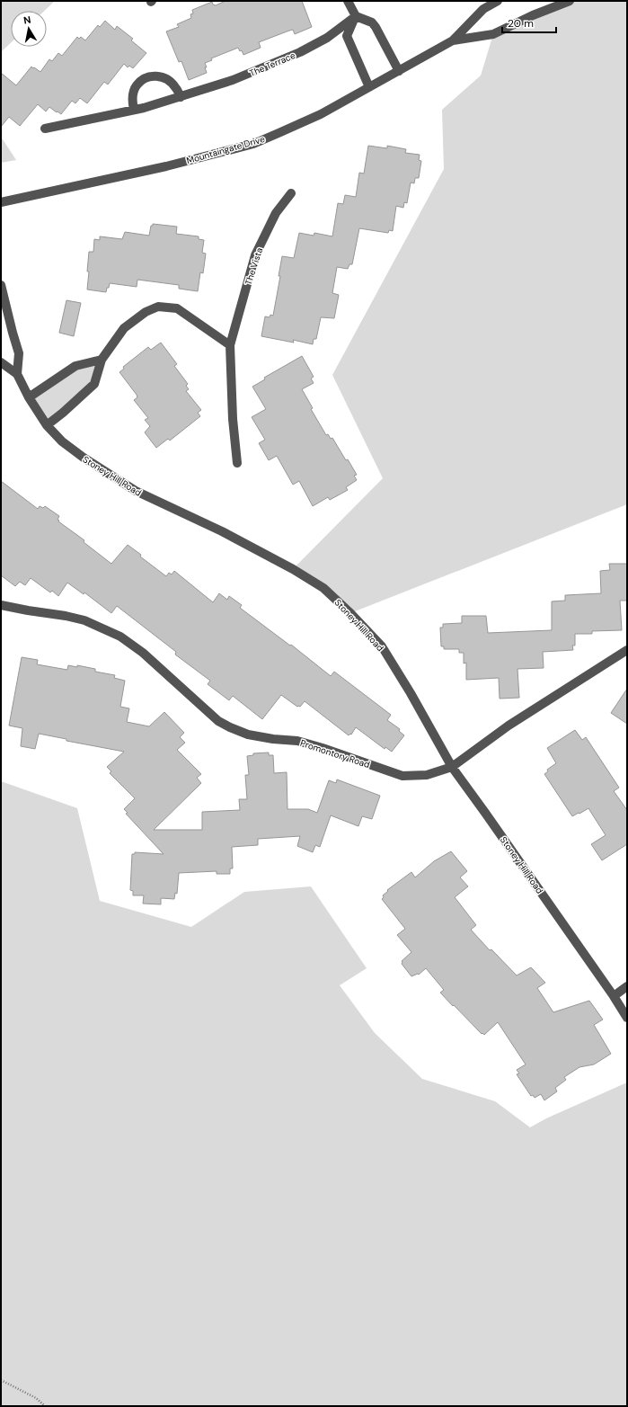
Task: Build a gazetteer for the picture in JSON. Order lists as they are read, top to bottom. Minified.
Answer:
{"streets":{"street":["The Terrace","Mountaingate Drive","The Vista","Stoney Hill Road","Promontory Road"]},"crossings":[["Stoney Hill Road","Promontory Road"]],"scale_bar":"20 m","north":"top"}
